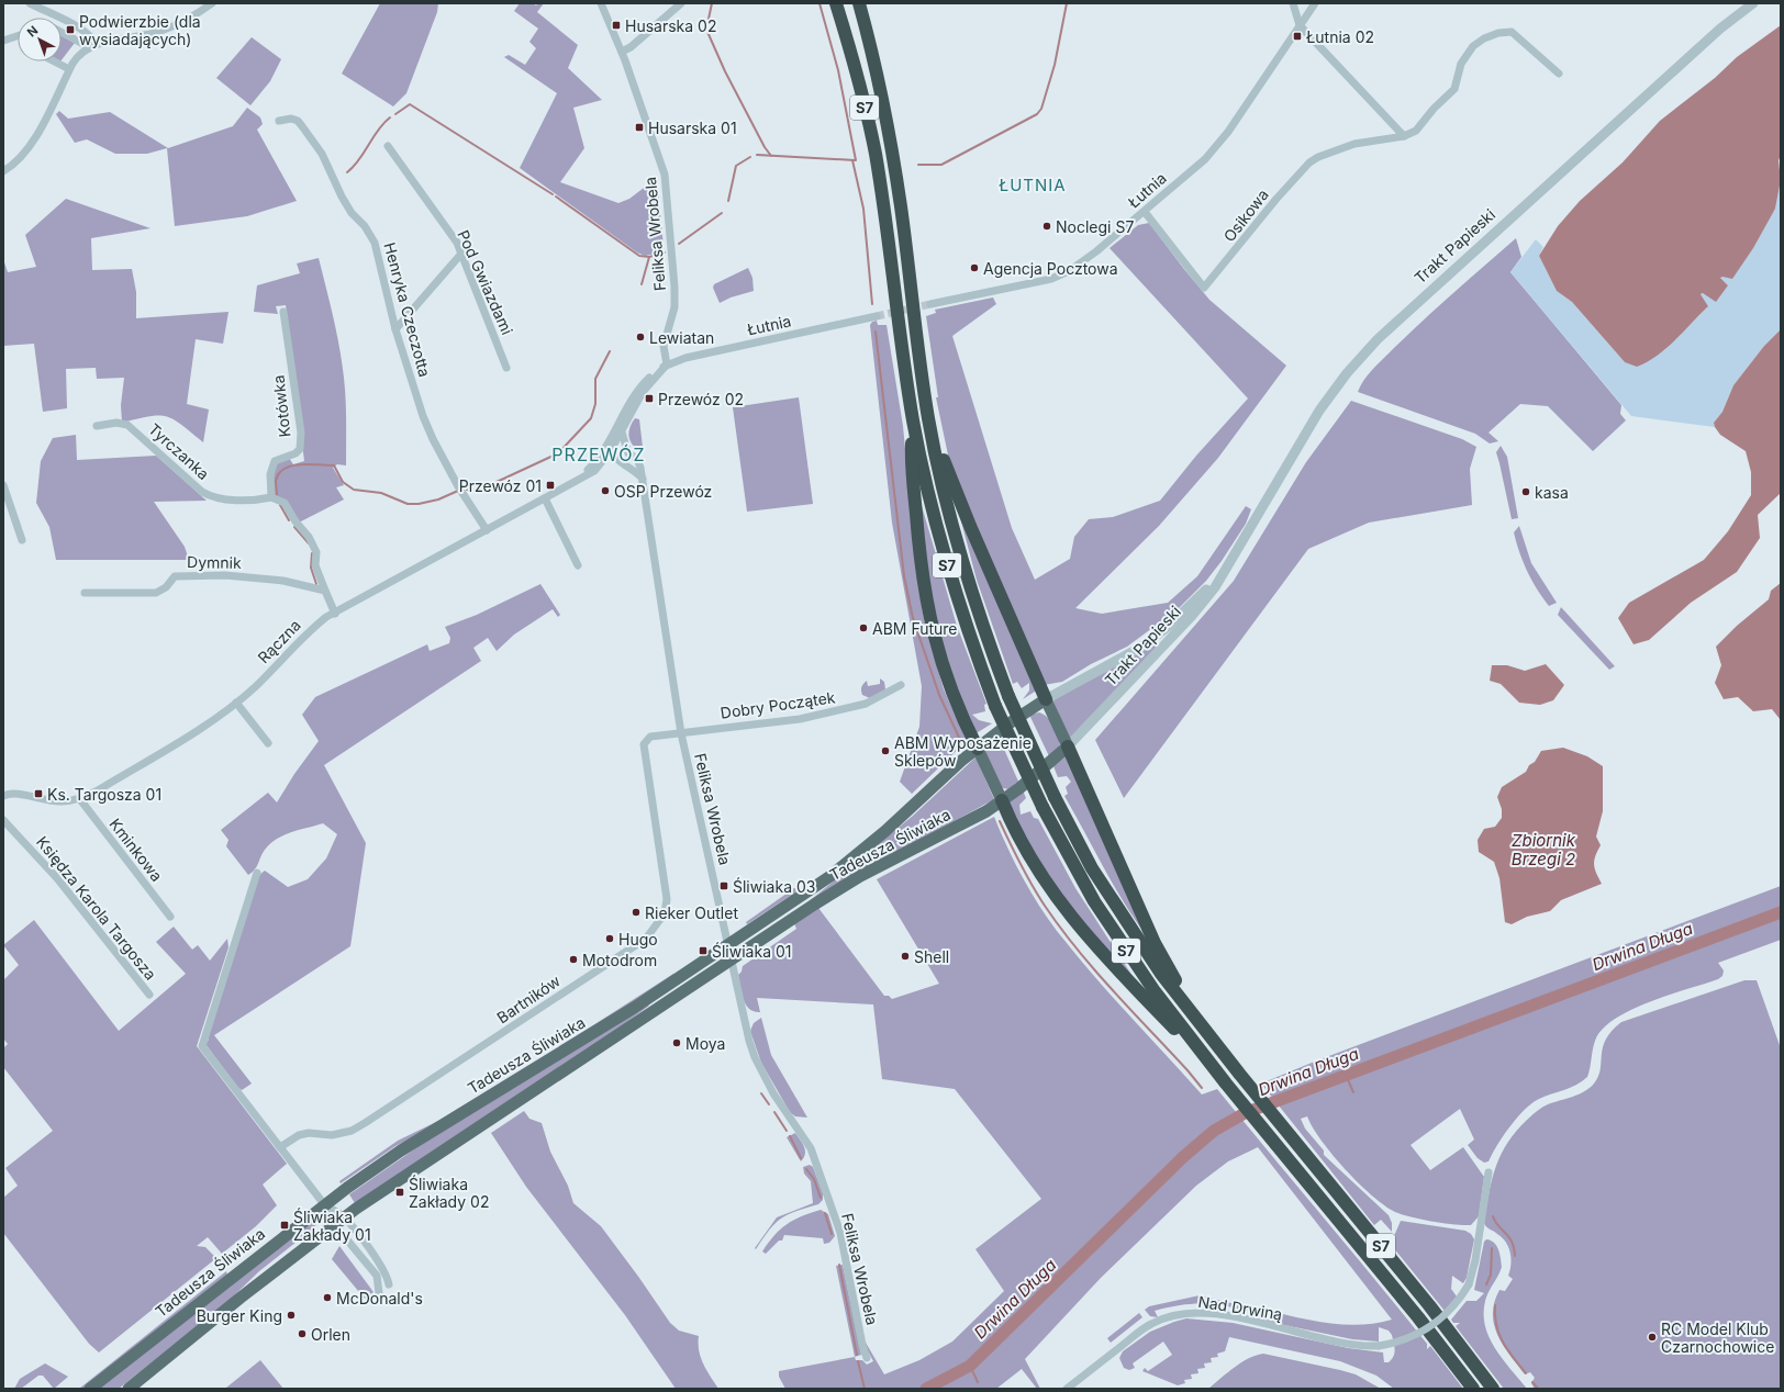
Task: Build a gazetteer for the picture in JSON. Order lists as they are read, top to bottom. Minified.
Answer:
{"streets":{"highway":["S7"],"main road":["Tadeusza Śliwiaka"],"street":["Łutnia","Osikowa","Feliksa Wrobela","Trakt Papieski","Pod Gwiazdami","Henryka Czeczotta","Kotówka","Tyrczanka","Dymnik","Rączna","Dobry Początek","Kminkowa","Księdza Karola Targosza","Bartników","Nad Drwiną"]},"crossings":[["Łutnia","Osikowa"],["Łutnia","Feliksa Wrobela"],["Feliksa Wrobela","Dobry Początek"],["Feliksa Wrobela","Tadeusza Śliwiaka"],["Feliksa Wrobela","Bartników"],["Trakt Papieski","Tadeusza Śliwiaka"],["Henryka Czeczotta","Rączna"],["Kotówka","Tyrczanka"],["Rączna","Kminkowa"],["Dobry Początek","Bartników"]],"districts":["ŁUTNIA","PRZEWÓZ"],"water":["Zbiornik Brzegi 2","Drwina Długa"],"places":{"transit":["Husarska 02","Podwierzbie (dla wysiadających)","Łutnia 02","Husarska 01","Przewóz 02","Przewóz 01","Ks. Targosza 01","Śliwiaka 03","Śliwiaka 01","Śliwiaka Zakłady 02","Śliwiaka Zakłady 01"],"other":["Noclegi S7","Agencja Pocztowa","Lewiatan","OSP Przewóz","kasa","ABM Future","ABM Wyposażenie Sklepów","Rieker Outlet","Hugo","Shell","Motodrom","Moya","McDonald's","Burger King","Orlen","RC Model Klub Czarnochowice"]},"north":"top left"}
